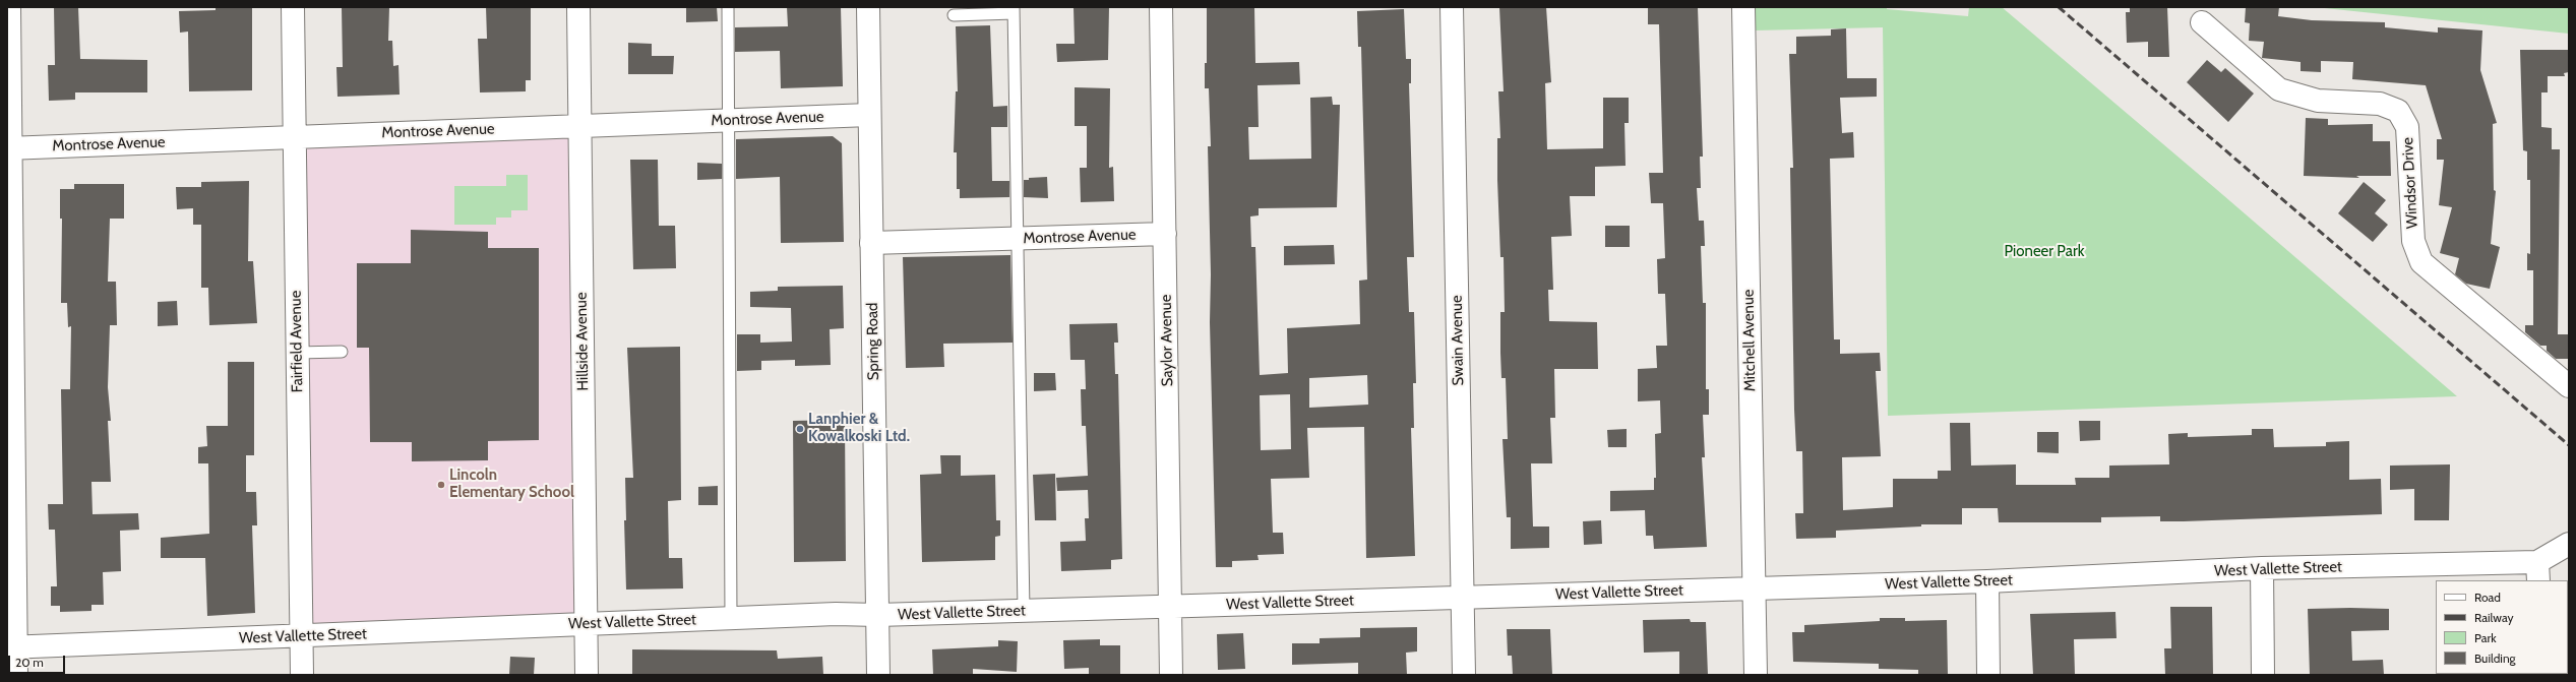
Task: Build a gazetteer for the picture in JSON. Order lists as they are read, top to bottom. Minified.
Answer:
{"streets":{"street":["Montrose Avenue","Windsor Drive","Saylor Avenue","Swain Avenue","Mitchell Avenue","Fairfield Avenue","Hillside Avenue","Spring Road","West Vallette Street"]},"crossings":[["Montrose Avenue","Saylor Avenue"],["Montrose Avenue","Fairfield Avenue"],["Montrose Avenue","Hillside Avenue"],["Montrose Avenue","Spring Road"],["Saylor Avenue","West Vallette Street"],["Swain Avenue","West Vallette Street"],["Mitchell Avenue","West Vallette Street"],["Fairfield Avenue","West Vallette Street"],["Hillside Avenue","West Vallette Street"],["Spring Road","West Vallette Street"]],"parks":["Pioneer Park"],"places":["Lanphier & Kowalkoski Ltd.","Lincoln Elementary School"],"legend":["Road","Railway","Park","Building"],"scale_bar":"20 m"}
